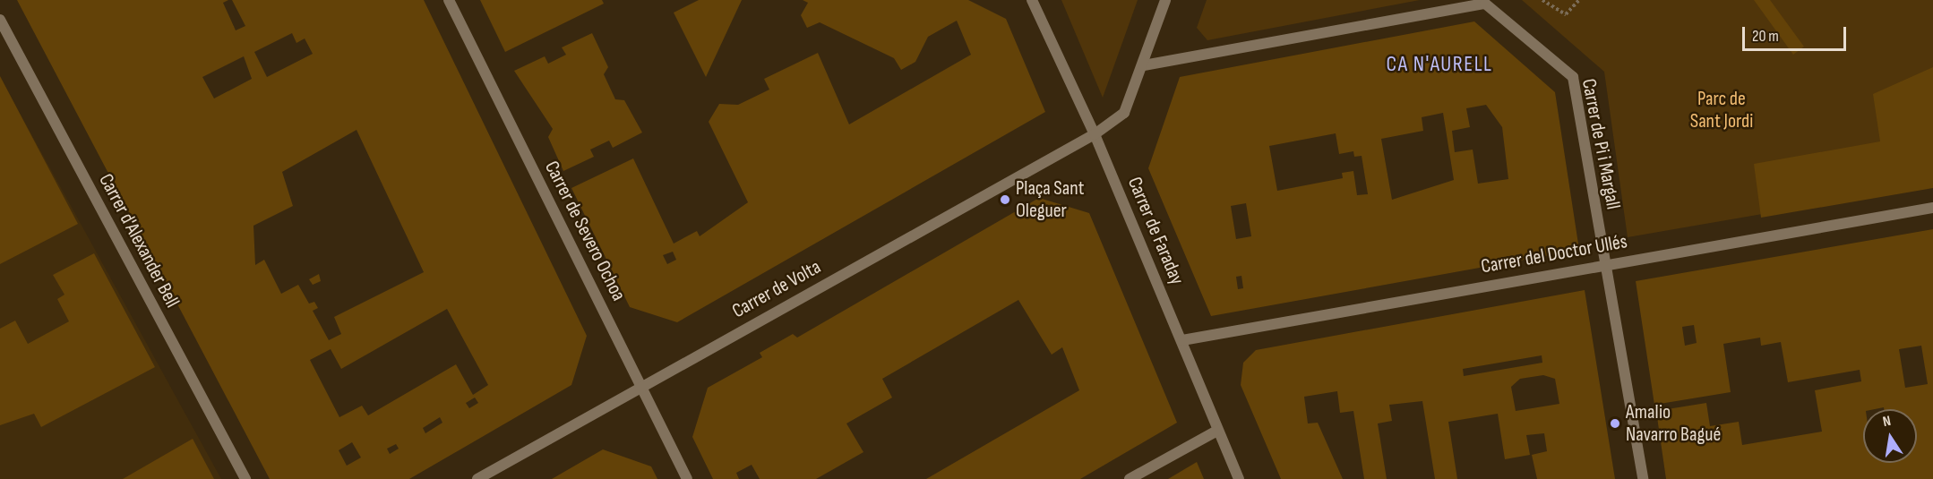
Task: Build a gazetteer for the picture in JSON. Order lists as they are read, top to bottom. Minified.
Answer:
{"streets":{"street":["Carrer de Pi i Margall","Carrer de Severo Ochoa","Carrer de Faraday","Carrer d'Alexander Bell","Carrer del Doctor Ullés","Carrer de Volta"]},"crossings":[["Carrer de Pi i Margall","Carrer del Doctor Ullés"],["Carrer de Pi i Margall","Carrer de Volta"],["Carrer de Severo Ochoa","Carrer de Volta"],["Carrer de Faraday","Carrer del Doctor Ullés"],["Carrer de Faraday","Carrer de Volta"]],"districts":["CA N'AURELL"],"parks":["Parc de Sant Jordi"],"places":["Plaça Sant Oleguer","Amalio Navarro Bagué"],"scale_bar":"20 m","north":"top"}
